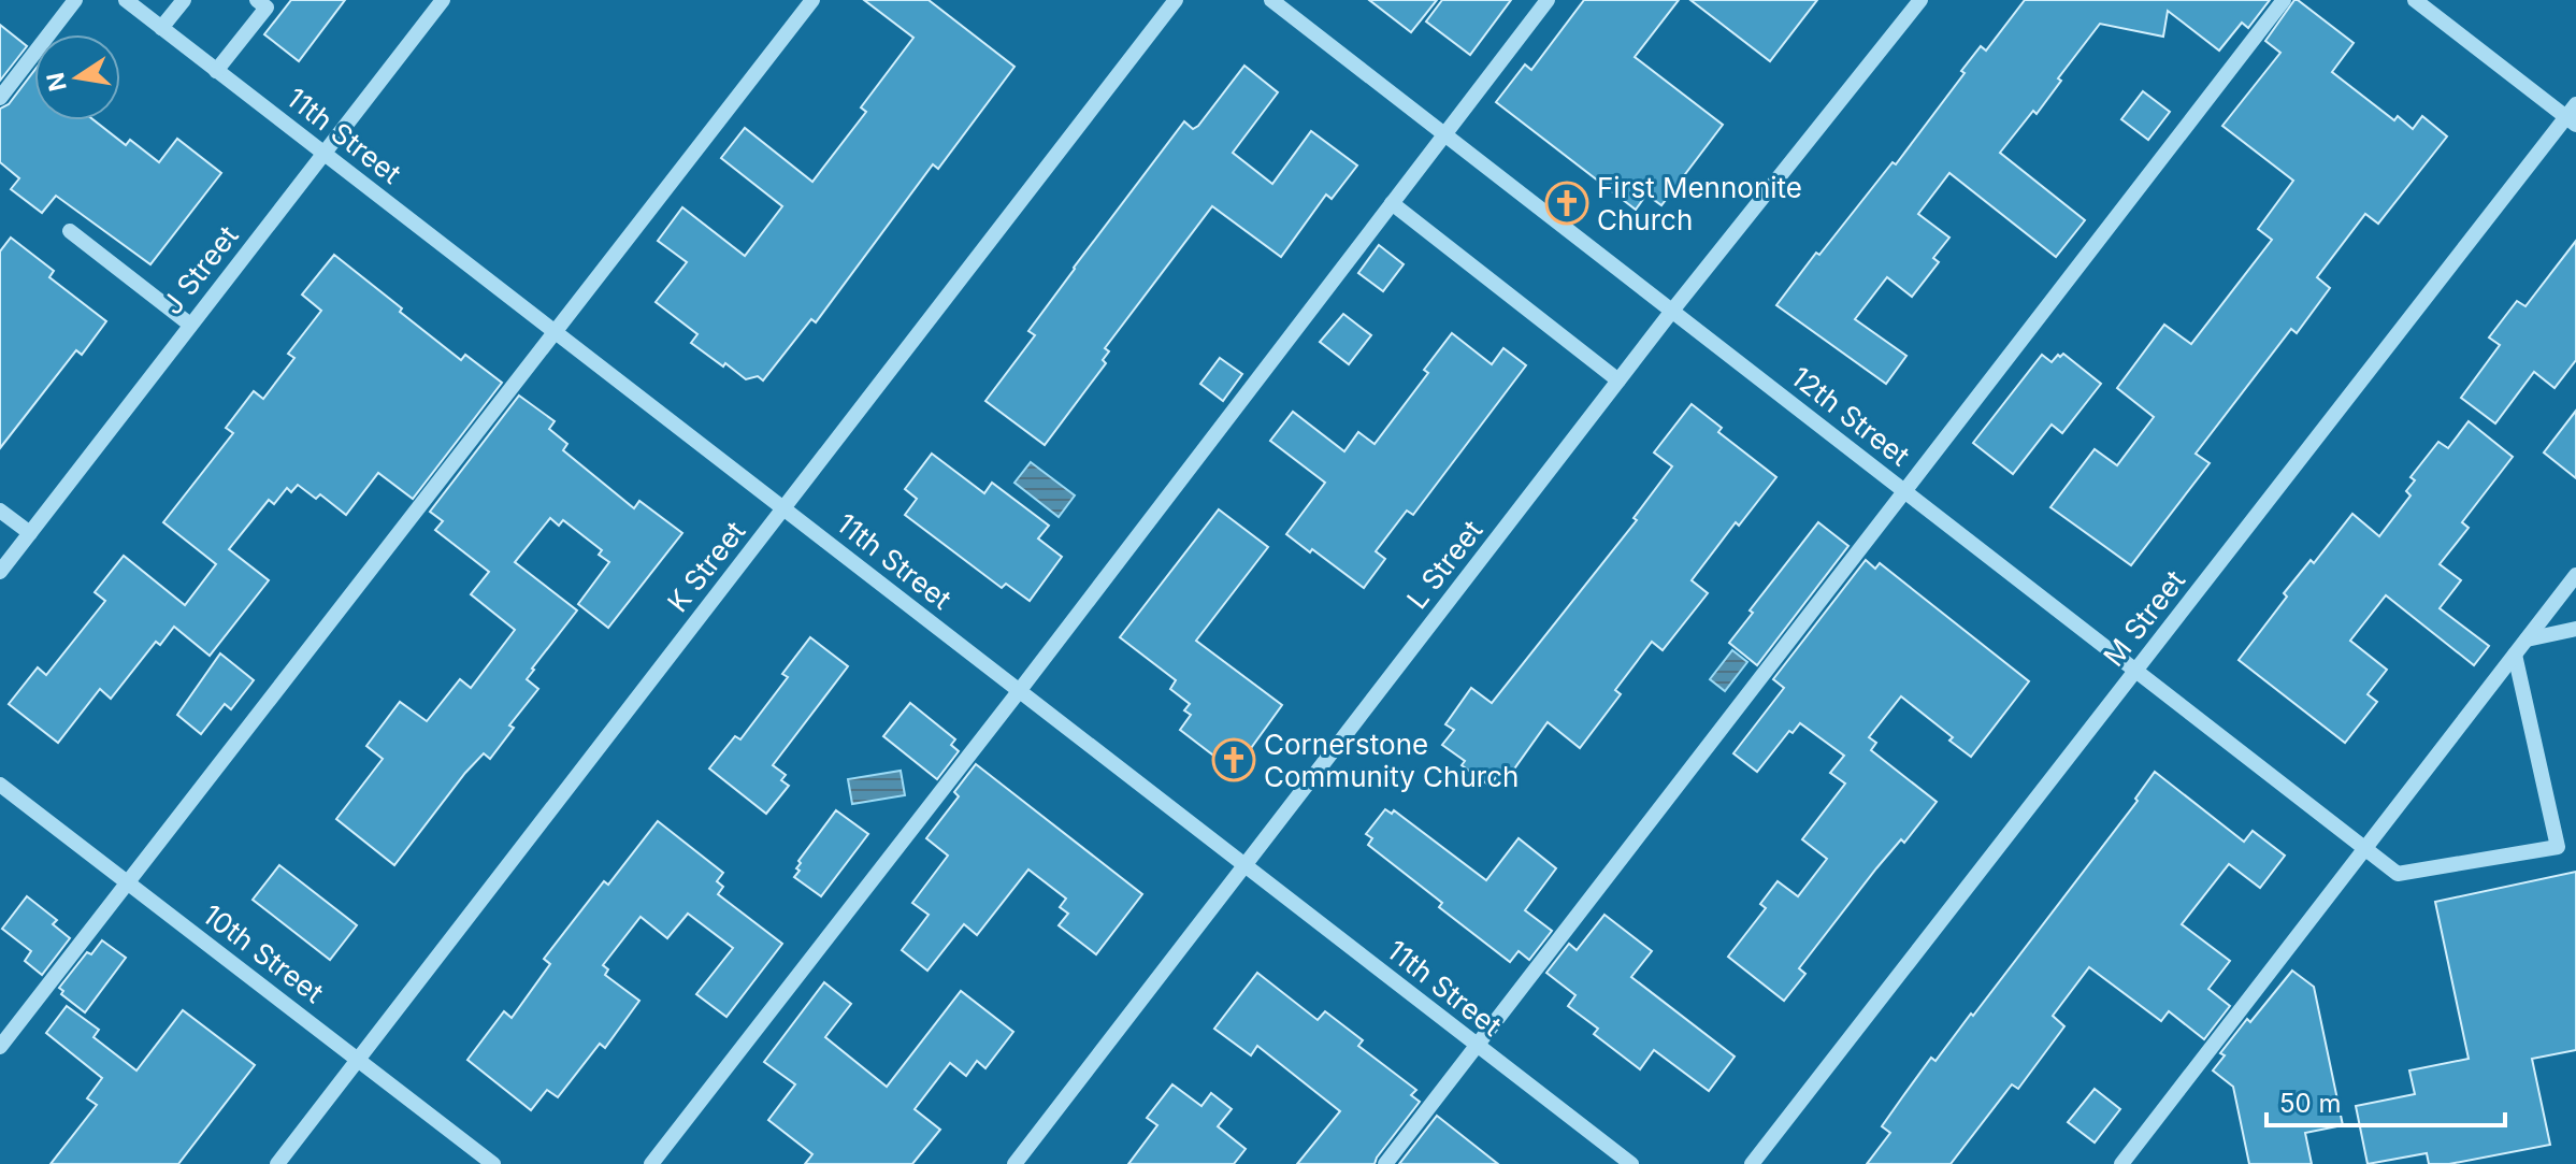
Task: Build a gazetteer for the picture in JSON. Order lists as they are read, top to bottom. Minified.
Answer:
{"streets":{"street":["11th Street","J Street","12th Street","L Street","K Street","M Street","10th Street"]},"crossings":[["11th Street","J Street"],["11th Street","L Street"],["11th Street","K Street"],["12th Street","L Street"],["12th Street","M Street"],["K Street","10th Street"]],"places":{"church":["First Mennonite Church","Cornerstone Community Church"]},"scale_bar":"50 m","north":"left"}
